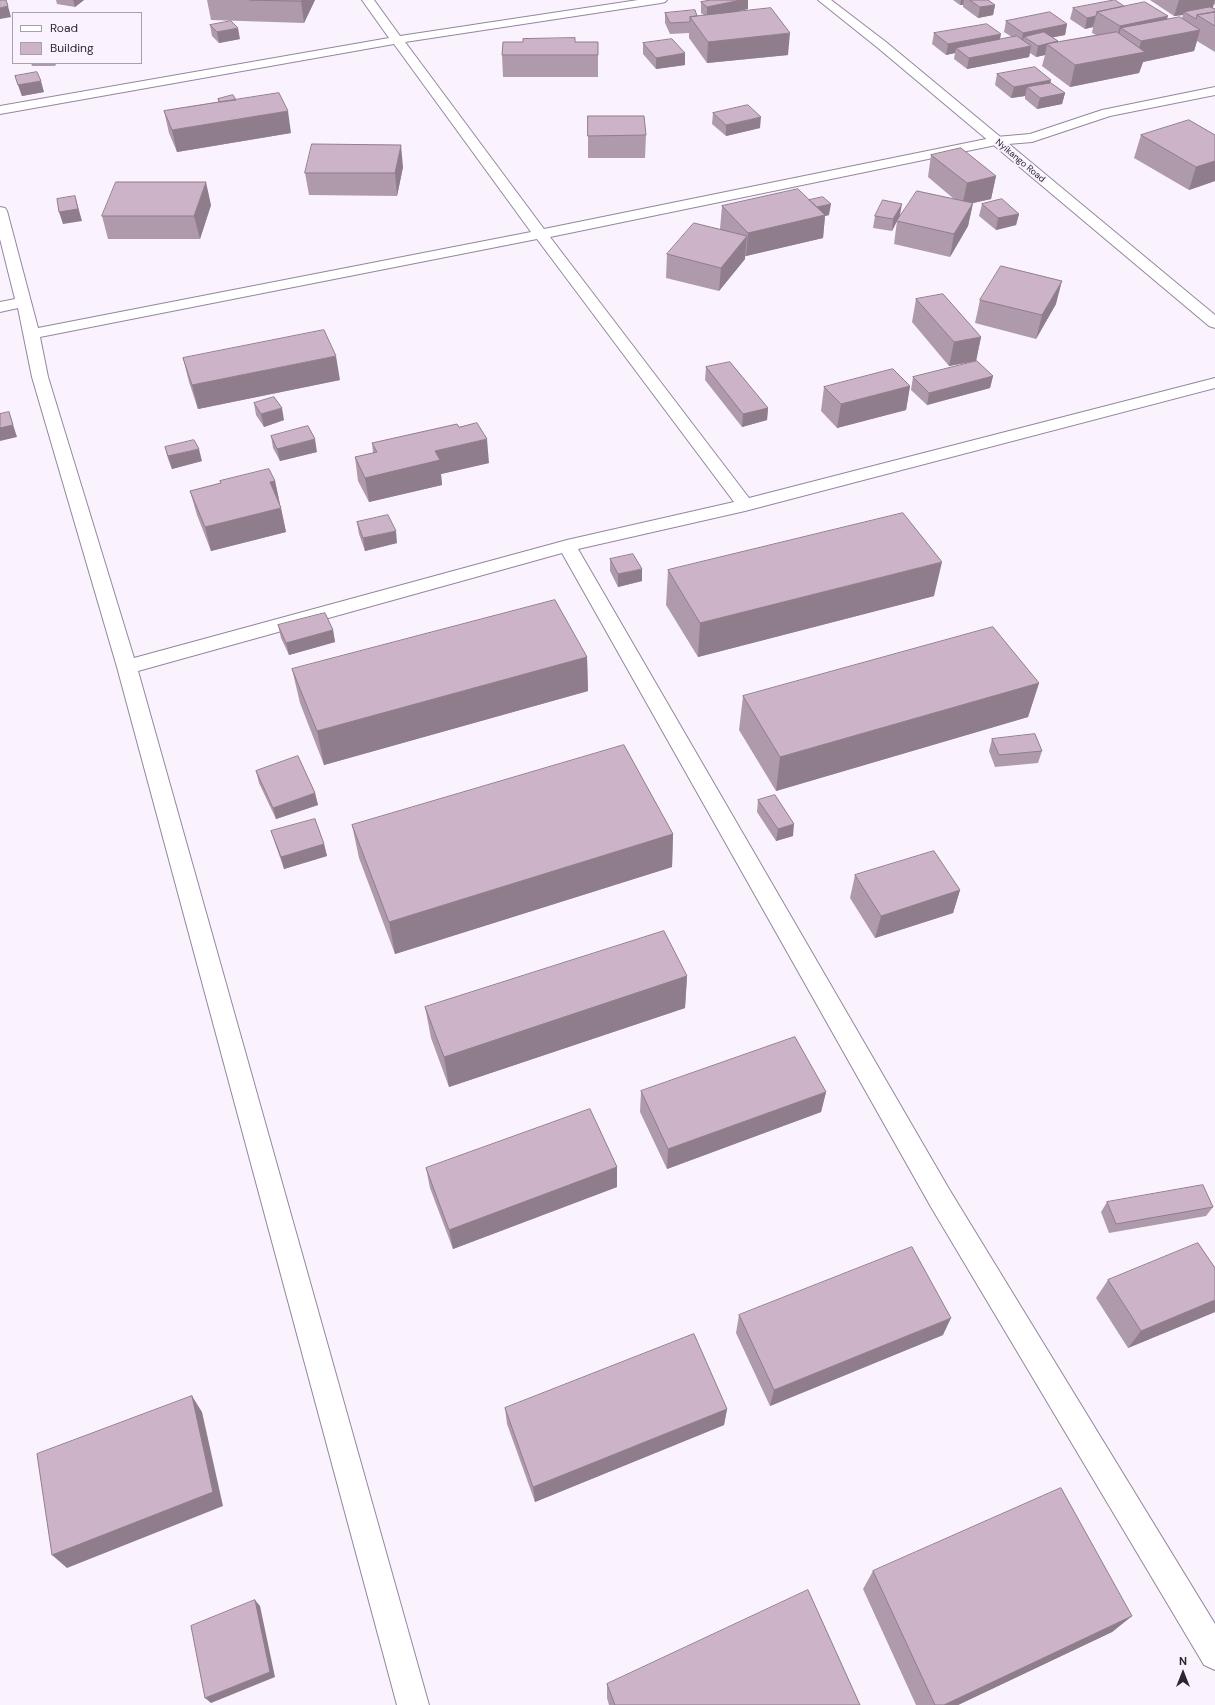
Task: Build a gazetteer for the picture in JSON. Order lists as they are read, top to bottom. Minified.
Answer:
{"streets":{"street":["Nyikango Road"]},"legend":["Road","Building"],"north":"top"}
